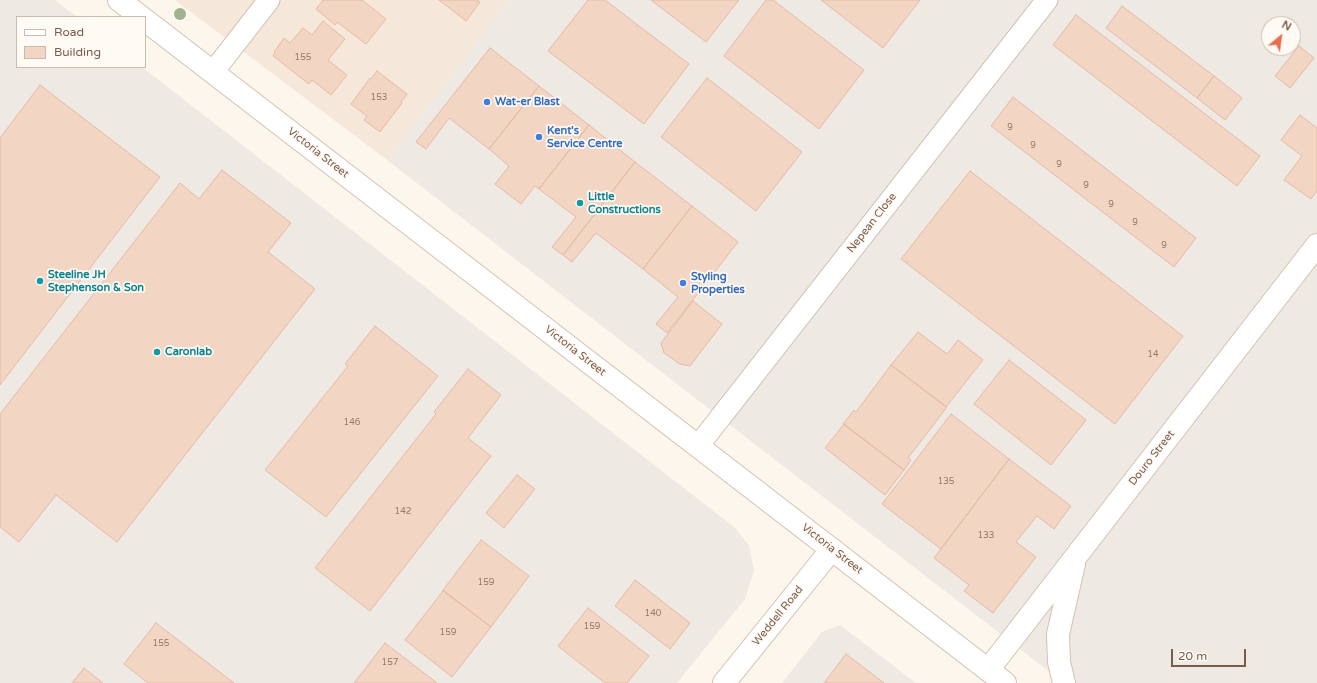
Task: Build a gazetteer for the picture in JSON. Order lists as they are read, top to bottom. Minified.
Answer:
{"streets":{"street":["Victoria Street","Nepean Close","Douro Street","Weddell Road"]},"crossings":[["Victoria Street","Nepean Close"],["Victoria Street","Douro Street"],["Victoria Street","Weddell Road"]],"places":["Wat-er Blast","Kent's Service Centre","Little Constructions","Steeline JH Stephenson & Son","Styling Properties","Caronlab"],"house_numbers":["155","153","9","9","9","9","9","9","9","14","146","135","142","133","159","140","159","159","155","157"],"legend":["Road","Building"],"scale_bar":"20 m","north":"top right"}
